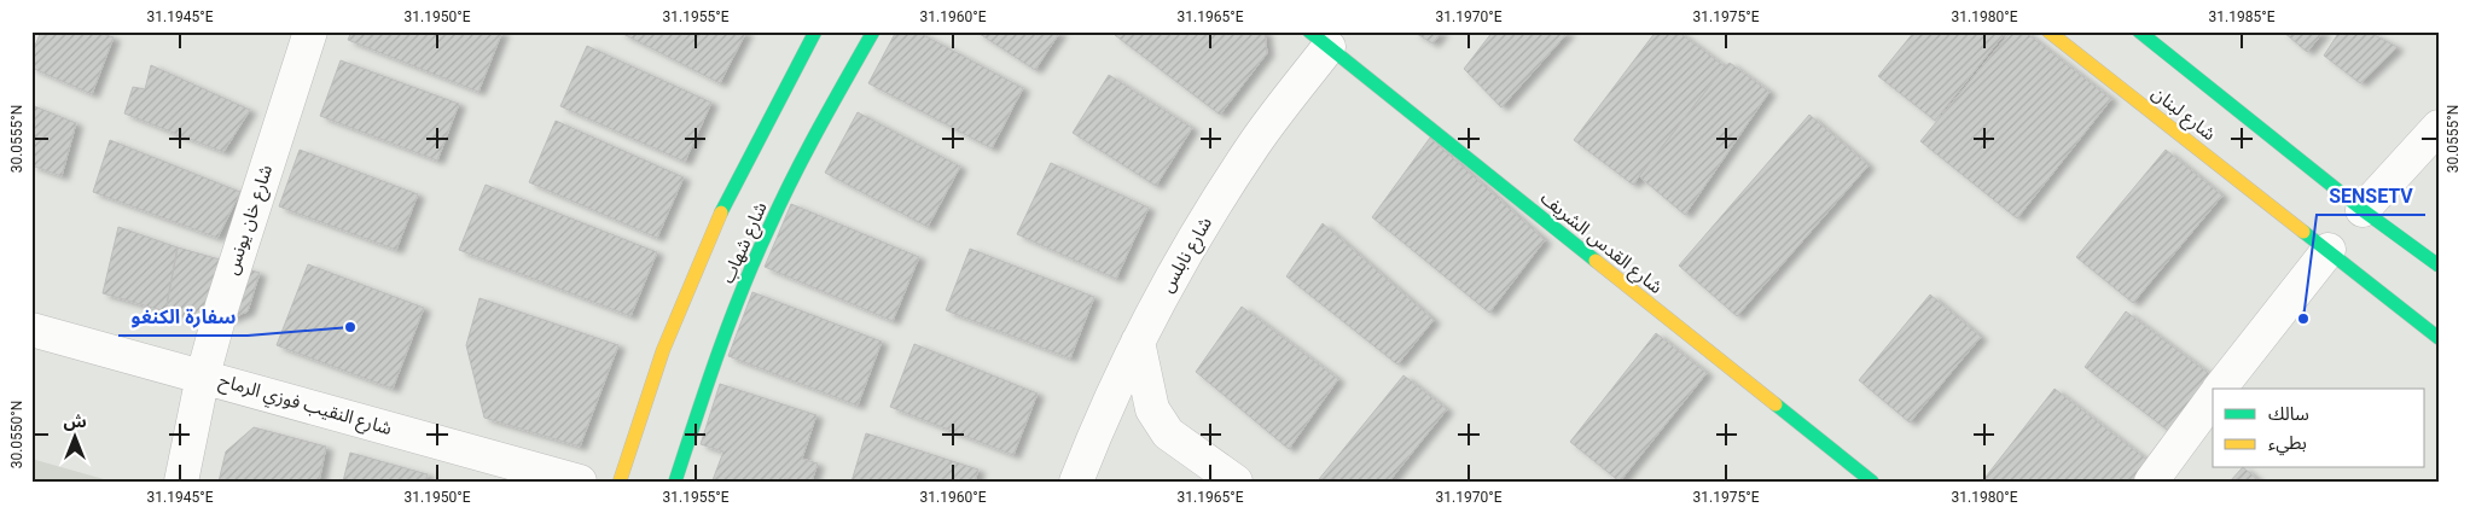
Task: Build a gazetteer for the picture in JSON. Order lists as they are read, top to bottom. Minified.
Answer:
{"streets":{"street":["شارع لبنان","شارع خان يونس","شارع شهاب","شارع القدس الشريف","شارع نابلس","شارع النقيب فوزي الرماح"]},"crossings":[["شارع خان يونس","شارع النقيب فوزي الرماح"],["شارع القدس الشريف","شارع نابلس"]],"places":["SENSETV","سفارة الكنغو"],"legend":["سالك","بطيء"],"north":"top","coordinates":["31.1945°E","31.1950°E","31.1955°E","31.1960°E","31.1965°E","31.1970°E","31.1975°E","31.1980°E","31.1985°E","30.0555°N","30.0550°N"]}
